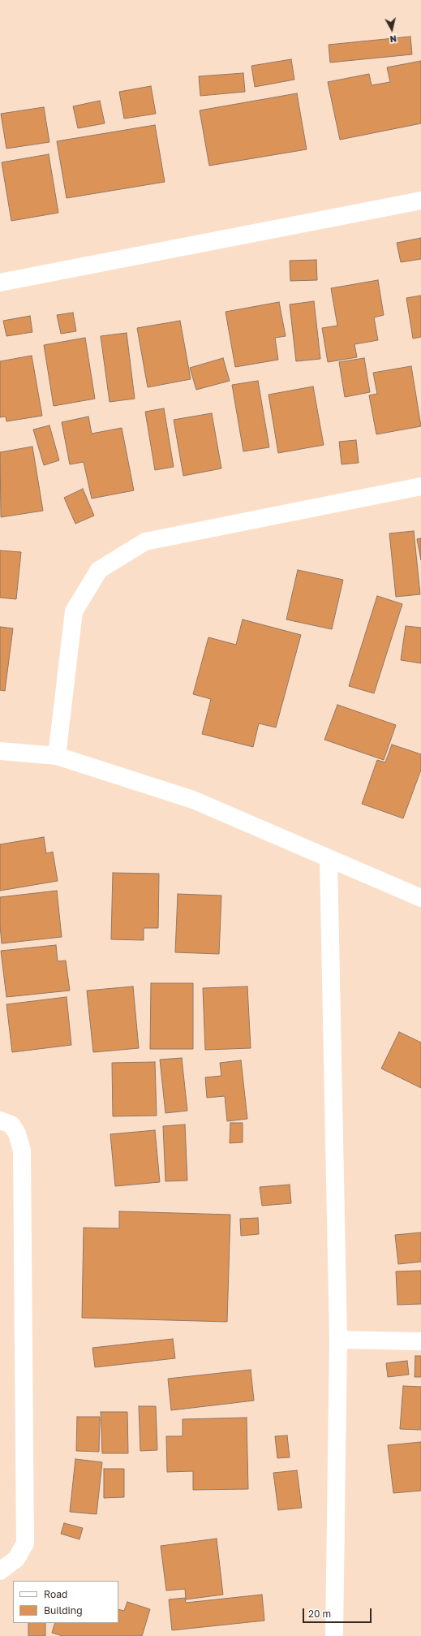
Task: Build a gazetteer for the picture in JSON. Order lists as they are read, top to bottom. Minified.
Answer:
{"legend":["Road","Building"],"scale_bar":"20 m","north":"bottom"}
